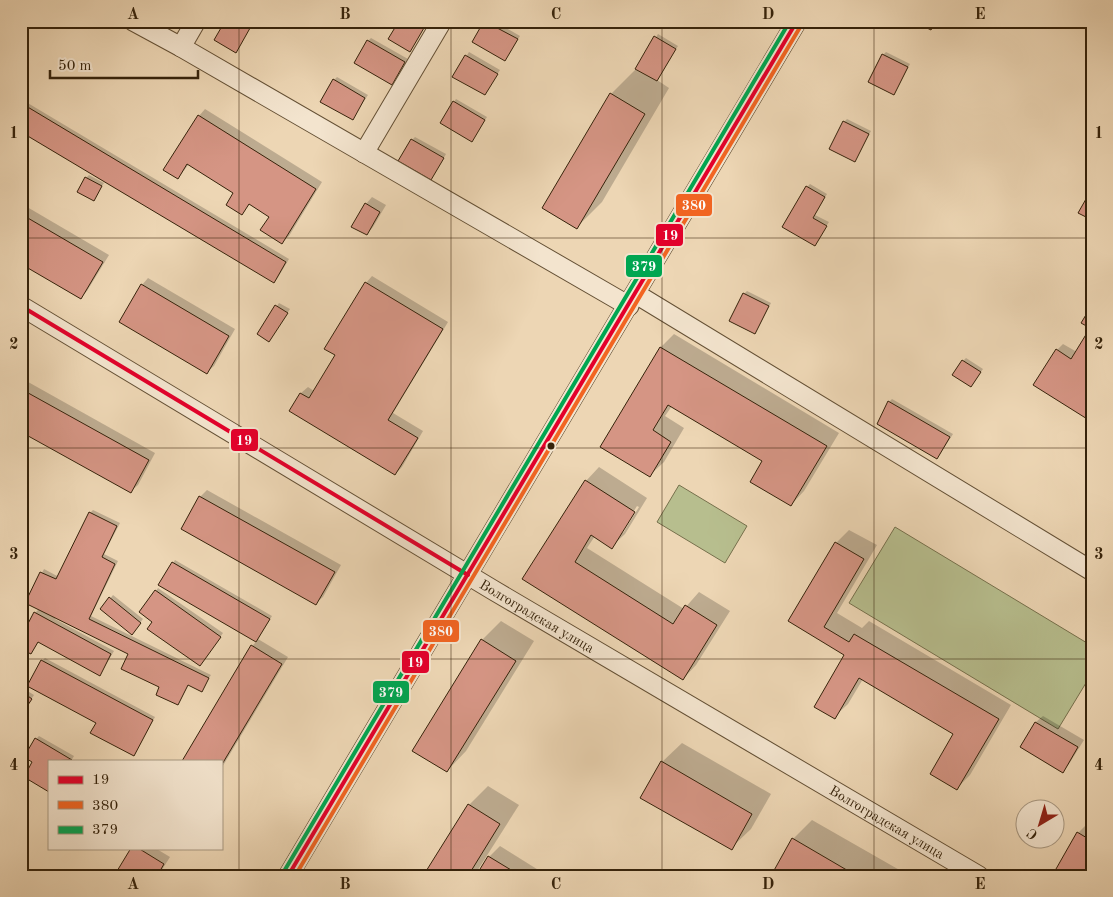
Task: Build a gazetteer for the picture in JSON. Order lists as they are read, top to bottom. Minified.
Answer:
{"streets":{"street":["Волгоградская улица"]},"lines":["transit line 19","transit line 379","transit line 380"],"legend":["19","380","379"],"scale_bar":"50 m","north":"bottom left","grid":{"columns":["A","B","C","D","E"],"rows":["1","2","3","4"]}}
